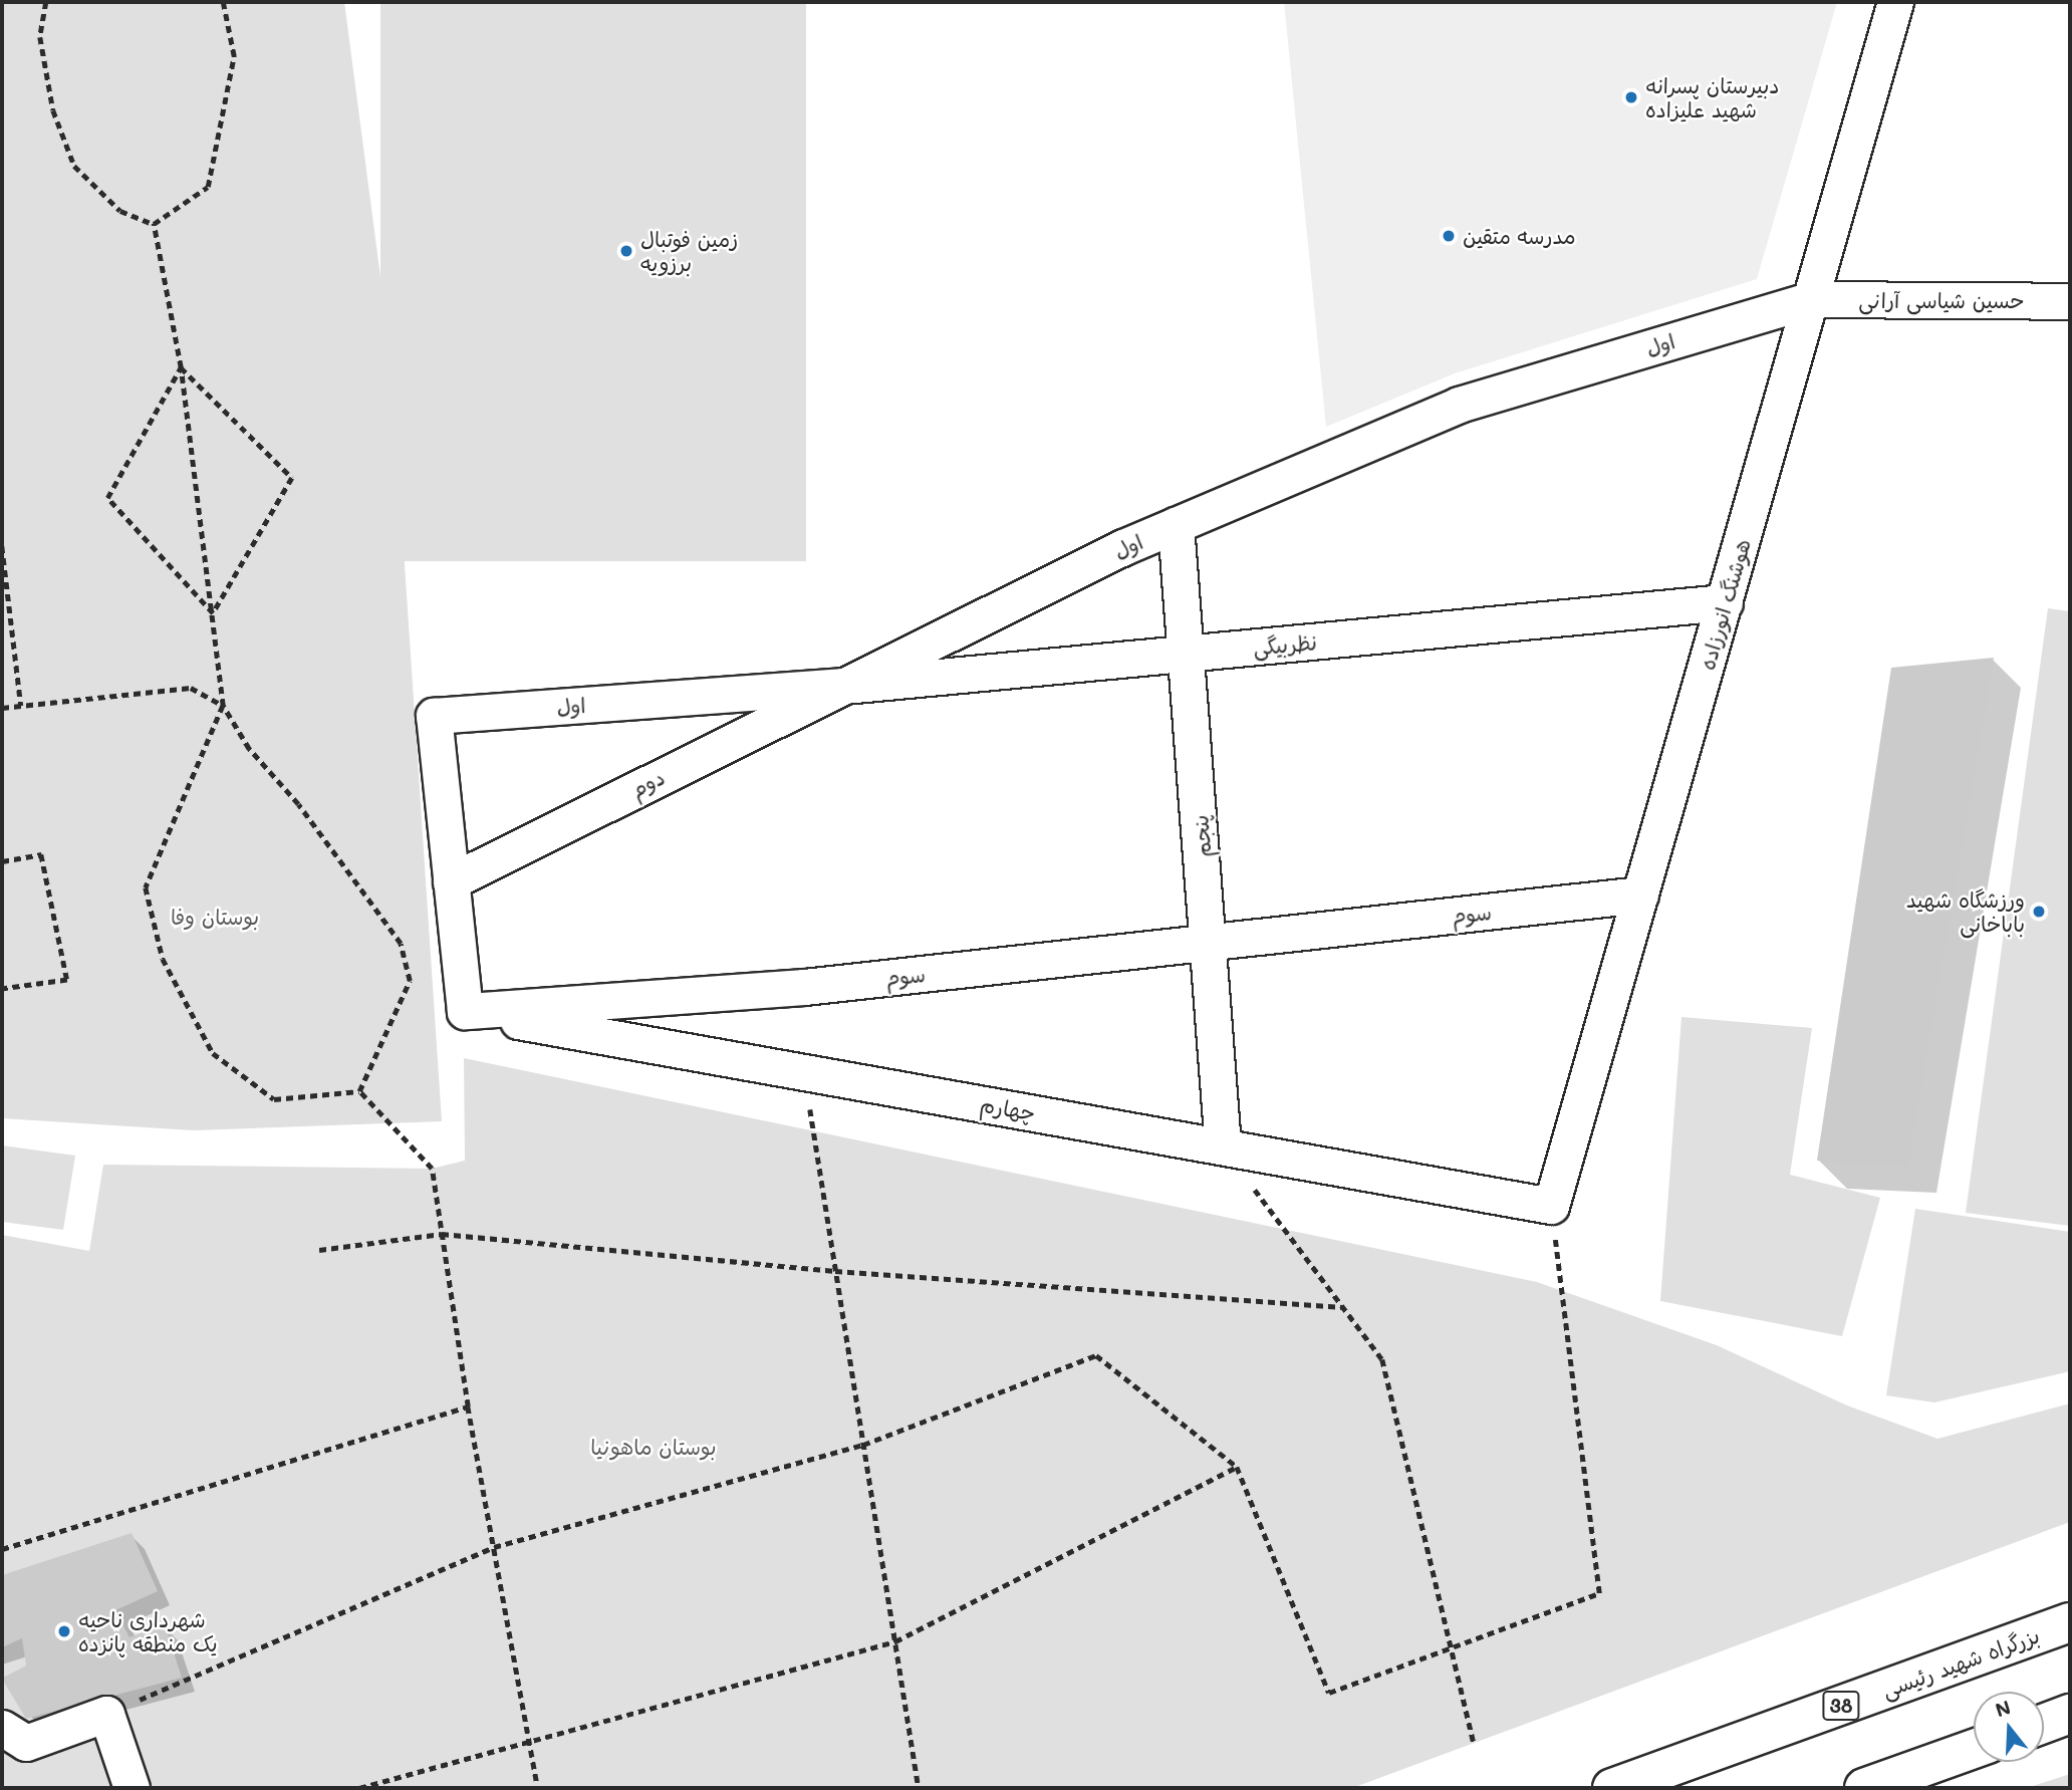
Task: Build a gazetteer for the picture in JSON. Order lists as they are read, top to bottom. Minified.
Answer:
{"streets":{"highway":["بزرگراه شهید رئیسی","38"],"street":["حسین شیاسی آرانی","اول","هوشنگ انورزاده","نظربیگی","دوم","پنجم","سوم","چهارم"]},"crossings":[["حسین شیاسی آرانی","اول"],["حسین شیاسی آرانی","هوشنگ انورزاده"],["اول","هوشنگ انورزاده"],["اول","نظربیگی"],["اول","دوم"],["اول","پنجم"],["هوشنگ انورزاده","نظربیگی"],["هوشنگ انورزاده","سوم"],["هوشنگ انورزاده","چهارم"],["نظربیگی","دوم"],["نظربیگی","پنجم"],["پنجم","سوم"],["پنجم","چهارم"],["سوم","چهارم"]],"parks":["بوستان وفا","بوستان ماهونیا"],"places":["دبیرستان پسرانه شهید علیزاده","مدرسه متقین","زمین فوتبال برزویه","ورزشگاه شهید باباخانی","شهرداری ناحیه یک منطقه پانزده"],"north":"top"}
